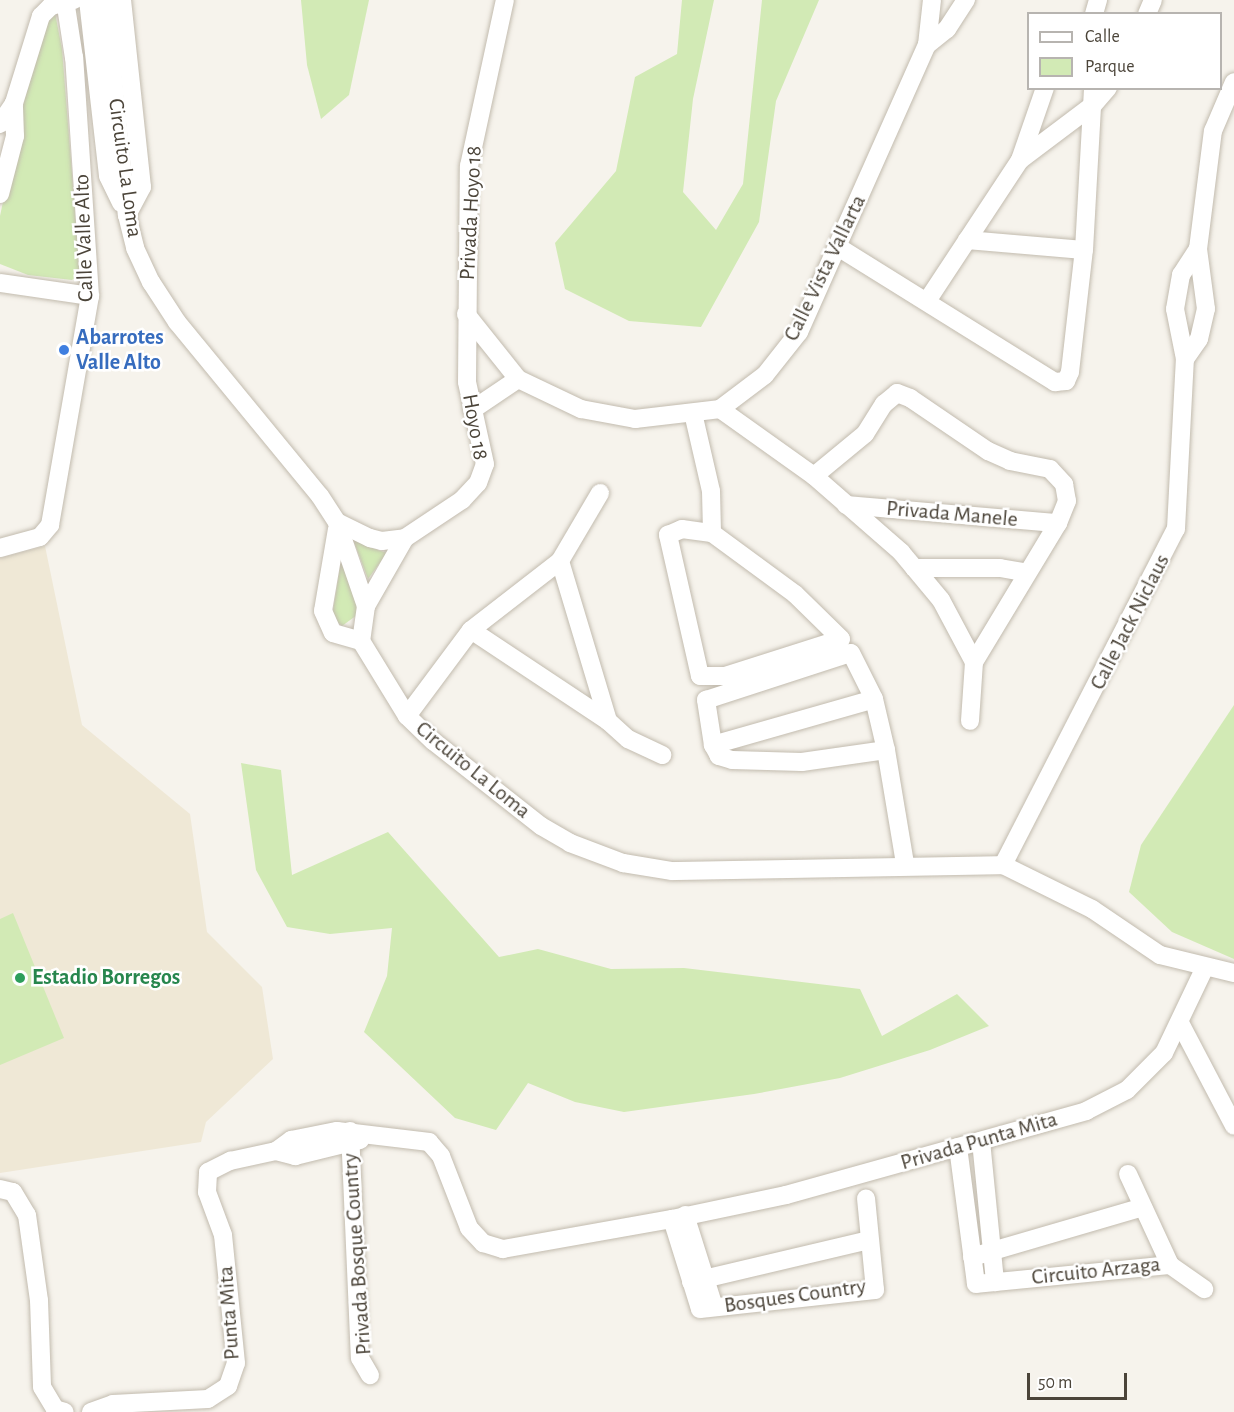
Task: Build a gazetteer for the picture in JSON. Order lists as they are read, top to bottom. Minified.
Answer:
{"streets":{"street":["Circuito La Loma","Privada Hoyo 18","Calle Valle Alto","Calle Vista Vallarta","Hoyo 18","Privada Manele","Calle Jack Niclaus","Privada Punta Mita","Privada Bosque Country","Circuito Arzaga","Bosques Country","Punta Mita"]},"crossings":[["Circuito La Loma","Hoyo 18"],["Circuito La Loma","Calle Jack Niclaus"],["Circuito La Loma","Privada Punta Mita"],["Privada Hoyo 18","Calle Vista Vallarta"],["Privada Hoyo 18","Hoyo 18"],["Calle Vista Vallarta","Hoyo 18"],["Calle Vista Vallarta","Privada Manele"],["Privada Punta Mita","Privada Bosque Country"],["Privada Punta Mita","Circuito Arzaga"],["Privada Punta Mita","Punta Mita"],["Privada Bosque Country","Punta Mita"]],"places":["Abarrotes Valle Alto","Estadio Borregos"],"legend":["Calle","Parque"],"scale_bar":"50 m"}
